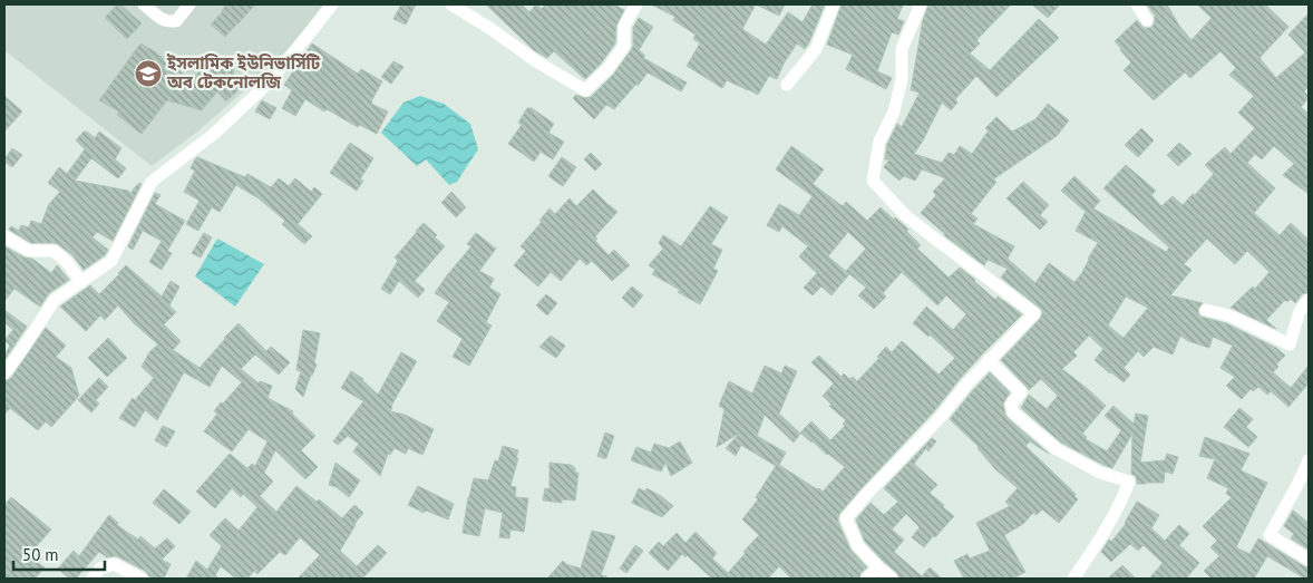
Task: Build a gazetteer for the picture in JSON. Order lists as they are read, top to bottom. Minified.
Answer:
{"places":{"school or university":["ইসলামিক ইউনিভার্সিটি অব টেকনোলজি"]},"scale_bar":"50 m"}
